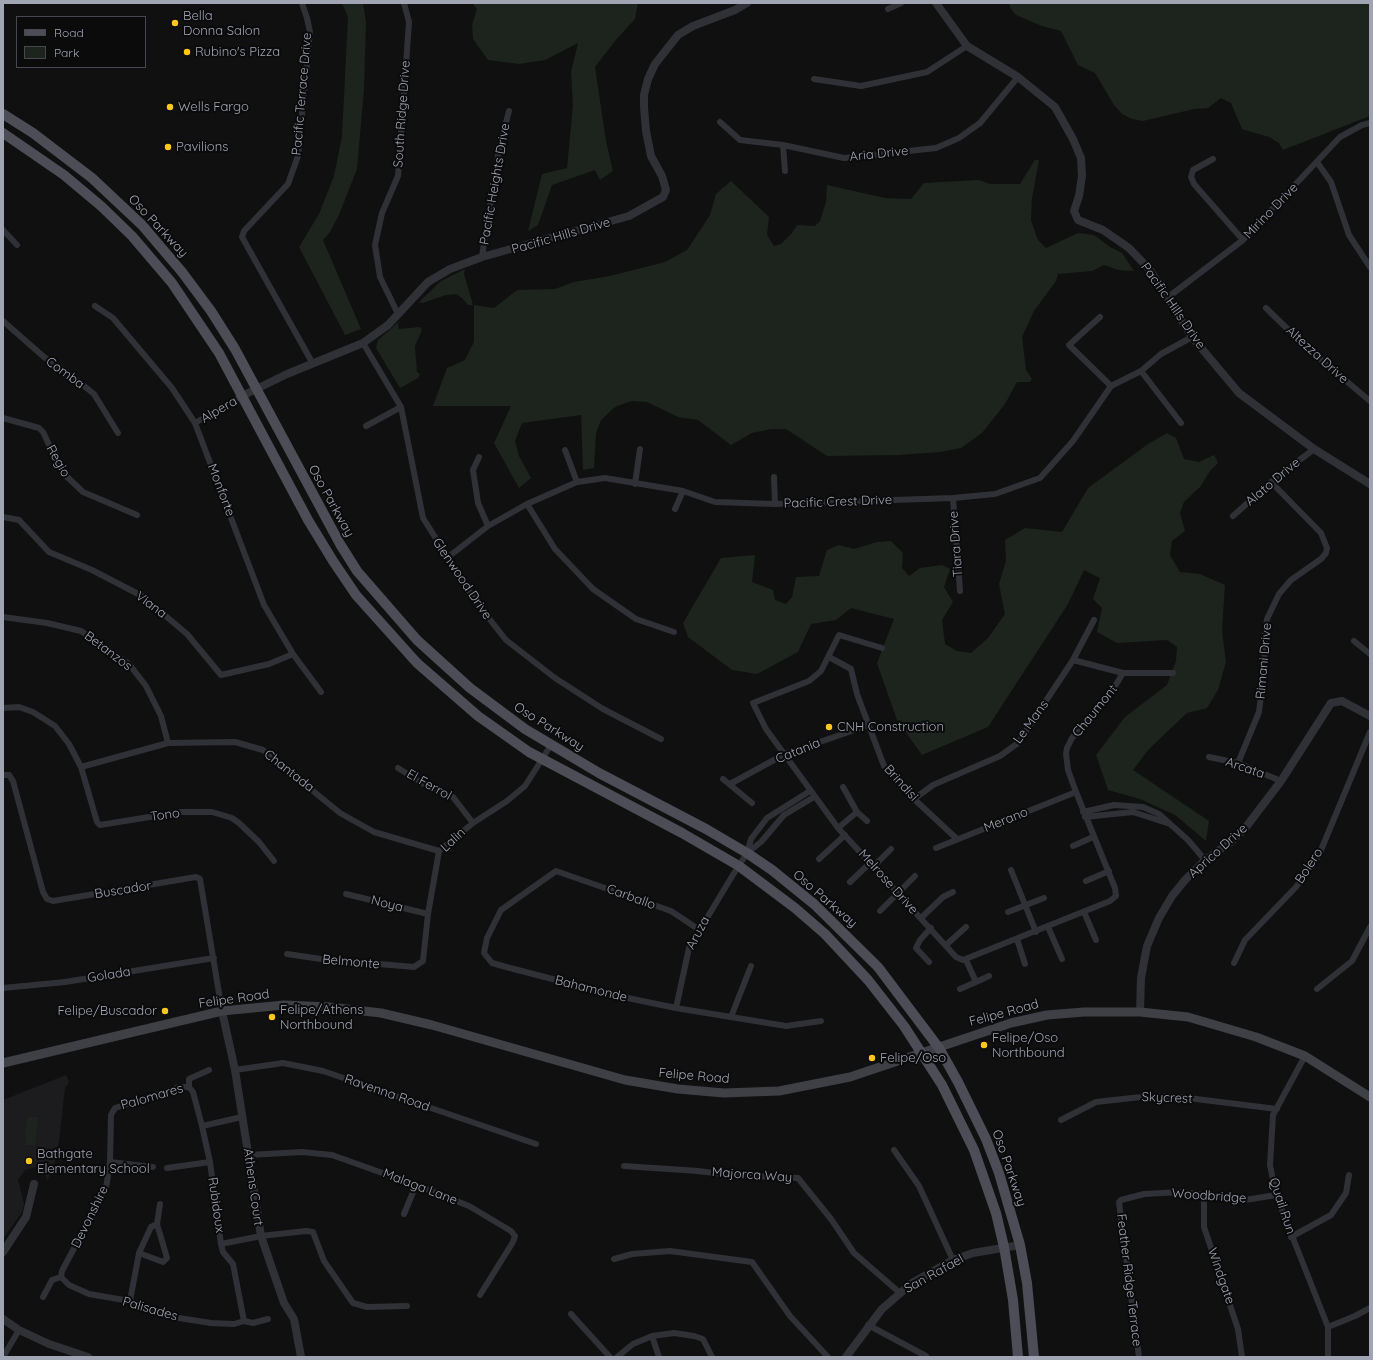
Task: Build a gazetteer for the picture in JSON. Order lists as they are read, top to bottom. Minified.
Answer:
{"streets":{"main road":["Oso Parkway","Felipe Road"],"street":["Pacific Terrace Drive","South Ridge Drive","Aria Drive","Pacific Heights Drive","Mirino Drive","Pacific Hills Drive","Altezza Drive","Comba","Alpera","Regio","Alato Drive","Monforte","Pacific Crest Drive","Tiara Drive","Glenwood Drive","Viana","Betanzos","Rimani Drive","Chaumont","Le Mans","Catania","Arcata","Chantada","Brindisi","El Ferrol","Tono","Merano","Lalin","Aprico Drive","Bolero","Melrose Drive","Buscador","Carballo","Noya","Aruza","Belmonte","Golada","Bahamonde","Ravenna Road","Palomares","Skycrest","Majorca Way","Athens Court","Malaga Lane","Woodbridge","Rubidoux","Quail Run","Devonshire","San Rafael","Windgate","Feather Ridge Terrace","Palisades"]},"crossings":[["Pacific Terrace Drive","Pacific Hills Drive"],["South Ridge Drive","Pacific Hills Drive"],["Aria Drive","Pacific Hills Drive"],["Pacific Heights Drive","Pacific Hills Drive"],["Mirino Drive","Pacific Hills Drive"],["Oso Parkway","Pacific Hills Drive"],["Oso Parkway","Alpera"],["Oso Parkway","Lalin"],["Oso Parkway","Aruza"],["Oso Parkway","Felipe Road"],["Oso Parkway","San Rafael"],["Pacific Hills Drive","Alpera"],["Pacific Hills Drive","Alato Drive"],["Pacific Hills Drive","Pacific Crest Drive"],["Pacific Hills Drive","Glenwood Drive"],["Alpera","Monforte"],["Alato Drive","Rimani Drive"],["Monforte","Viana"],["Pacific Crest Drive","Tiara Drive"],["Pacific Crest Drive","Glenwood Drive"],["Betanzos","Chantada"],["Rimani Drive","Arcata"],["Chaumont","Merano"],["Le Mans","Brindisi"],["Catania","Brindisi"],["Catania","Melrose Drive"],["Arcata","Aprico Drive"],["Chantada","Tono"],["Chantada","Lalin"],["Brindisi","Merano"],["Brindisi","Melrose Drive"],["El Ferrol","Lalin"],["Lalin","Noya"],["Lalin","Belmonte"],["Aprico Drive","Felipe Road"],["Buscador","Golada"],["Buscador","Felipe Road"],["Buscador","Athens Court"],["Carballo","Aruza"],["Carballo","Bahamonde"],["Aruza","Bahamonde"],["Felipe Road","Athens Court"],["Felipe Road","Quail Run"],["Ravenna Road","Athens Court"],["Palomares","Rubidoux"],["Palomares","Devonshire"],["Skycrest","Quail Run"],["Majorca Way","San Rafael"],["Athens Court","Malaga Lane"],["Woodbridge","Quail Run"],["Woodbridge","Windgate"],["Woodbridge","Feather Ridge Terrace"],["Rubidoux","Palisades"],["Devonshire","Palisades"]],"places":["Bella Donna Salon","Rubino's Pizza","Wells Fargo","Pavilions","CNH Construction","Felipe/Buscador","Felipe/Athens Northbound","Felipe/Oso Northbound","Felipe/Oso","Bathgate Elementary School"],"legend":["Road","Park"]}
